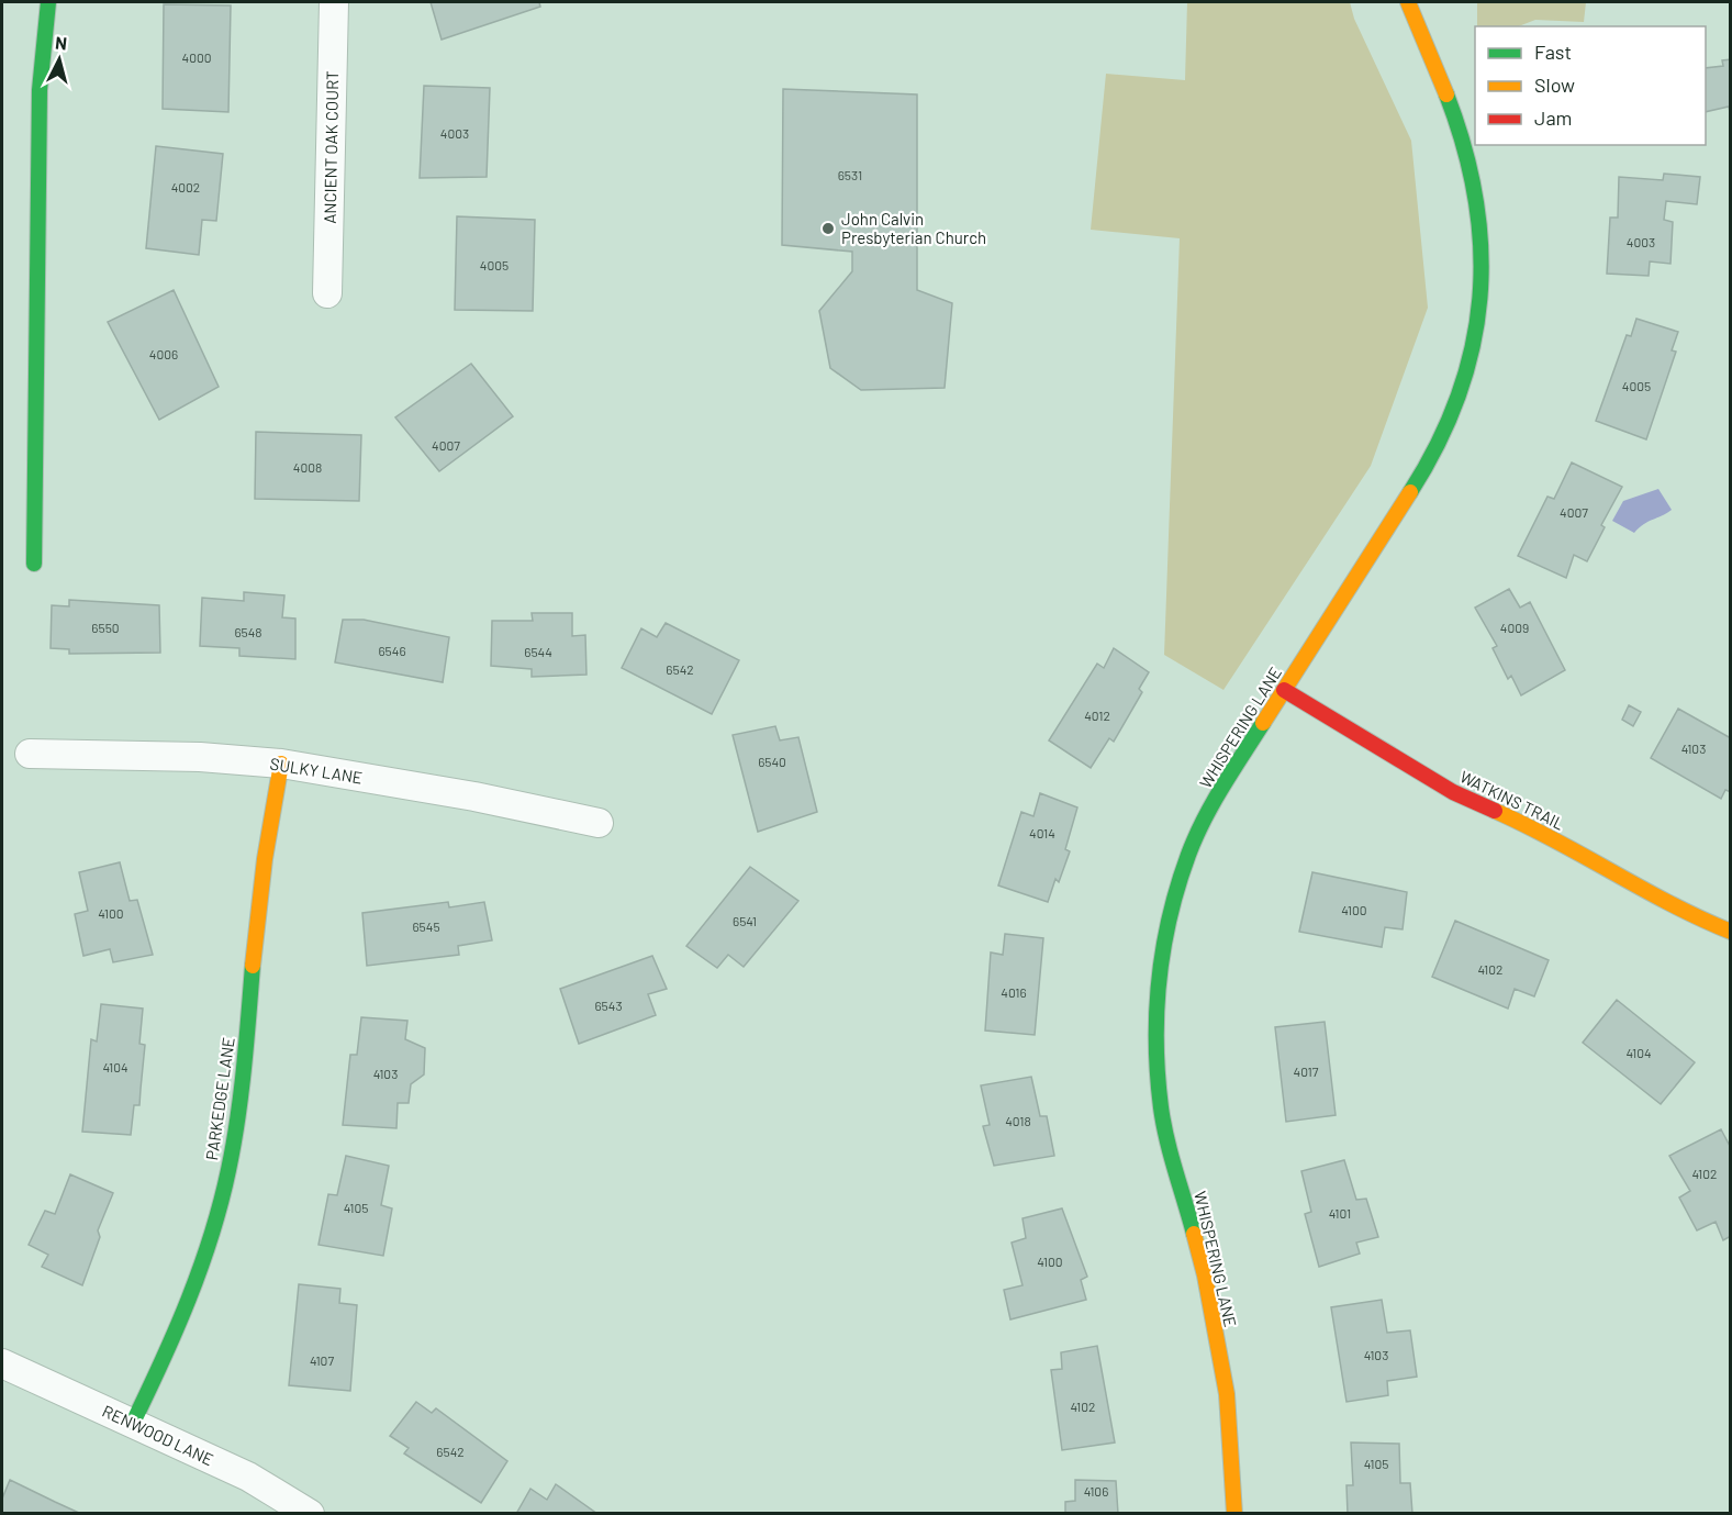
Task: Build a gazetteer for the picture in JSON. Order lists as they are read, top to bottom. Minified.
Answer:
{"streets":{"street":["ANCIENT OAK COURT","WHISPERING LANE","SULKY LANE","WATKINS TRAIL","PARKEDGE LANE","RENWOOD LANE"]},"crossings":[["WHISPERING LANE","WATKINS TRAIL"],["SULKY LANE","PARKEDGE LANE"],["PARKEDGE LANE","RENWOOD LANE"]],"places":["John Calvin Presbyterian Church"],"house_numbers":["4000","4003","6531","4002","4003","4005","4006","4005","4007","4008","4007","6550","4009","6548","6546","6544","6542","4012","4103","6540","4014","4100","4100","6541","6545","4102","4016","6543","4104","4104","4017","4103","4018","4102","4105","4101","4100","4103","4107","4102","6542","4105","4106"],"legend":["Fast","Slow","Jam"],"north":"top"}
